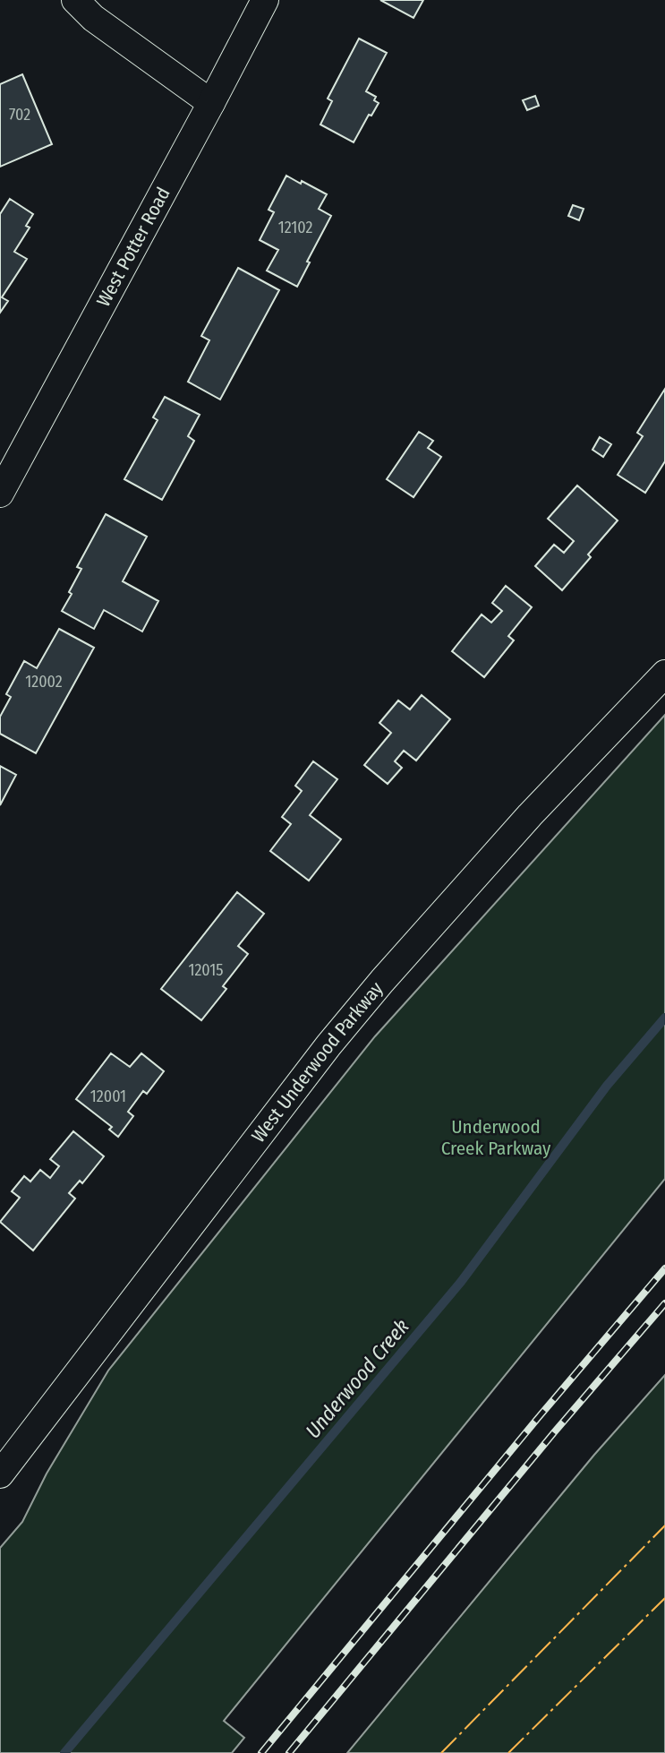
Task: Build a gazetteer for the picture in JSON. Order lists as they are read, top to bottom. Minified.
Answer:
{"streets":{"street":["West Potter Road","West Underwood Parkway"]},"water":["Underwood Creek"],"parks":["Underwood Creek Parkway"],"house_numbers":["702","12102","12002","12015","12001"]}
